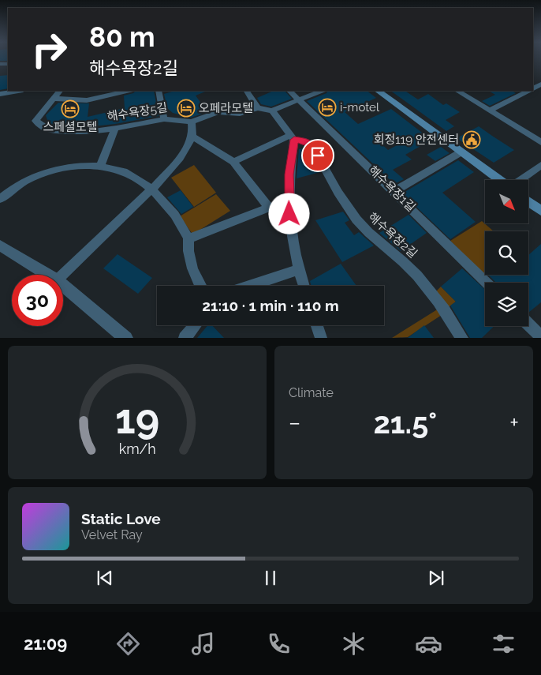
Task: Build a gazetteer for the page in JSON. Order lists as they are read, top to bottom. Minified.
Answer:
{"streets":{"street":["해수욕장5길","해수욕장1길","해수욕장2길"]},"places":{"hotel":["i-motel","오페라모텔","스페셜모텔"],"public building":["회정119 안전센터"]},"north":"bottom right","page":{"turn":["80 m","해수욕장2길"],"limit":"30","trip":"21:10 · 1 min · 110 m","tile":"Climate","heat":["−","21.5°","+"],"song":["Static Love","Velvet Ray"],"tabs":"21:09","gauge":["19","km/h"]}}
